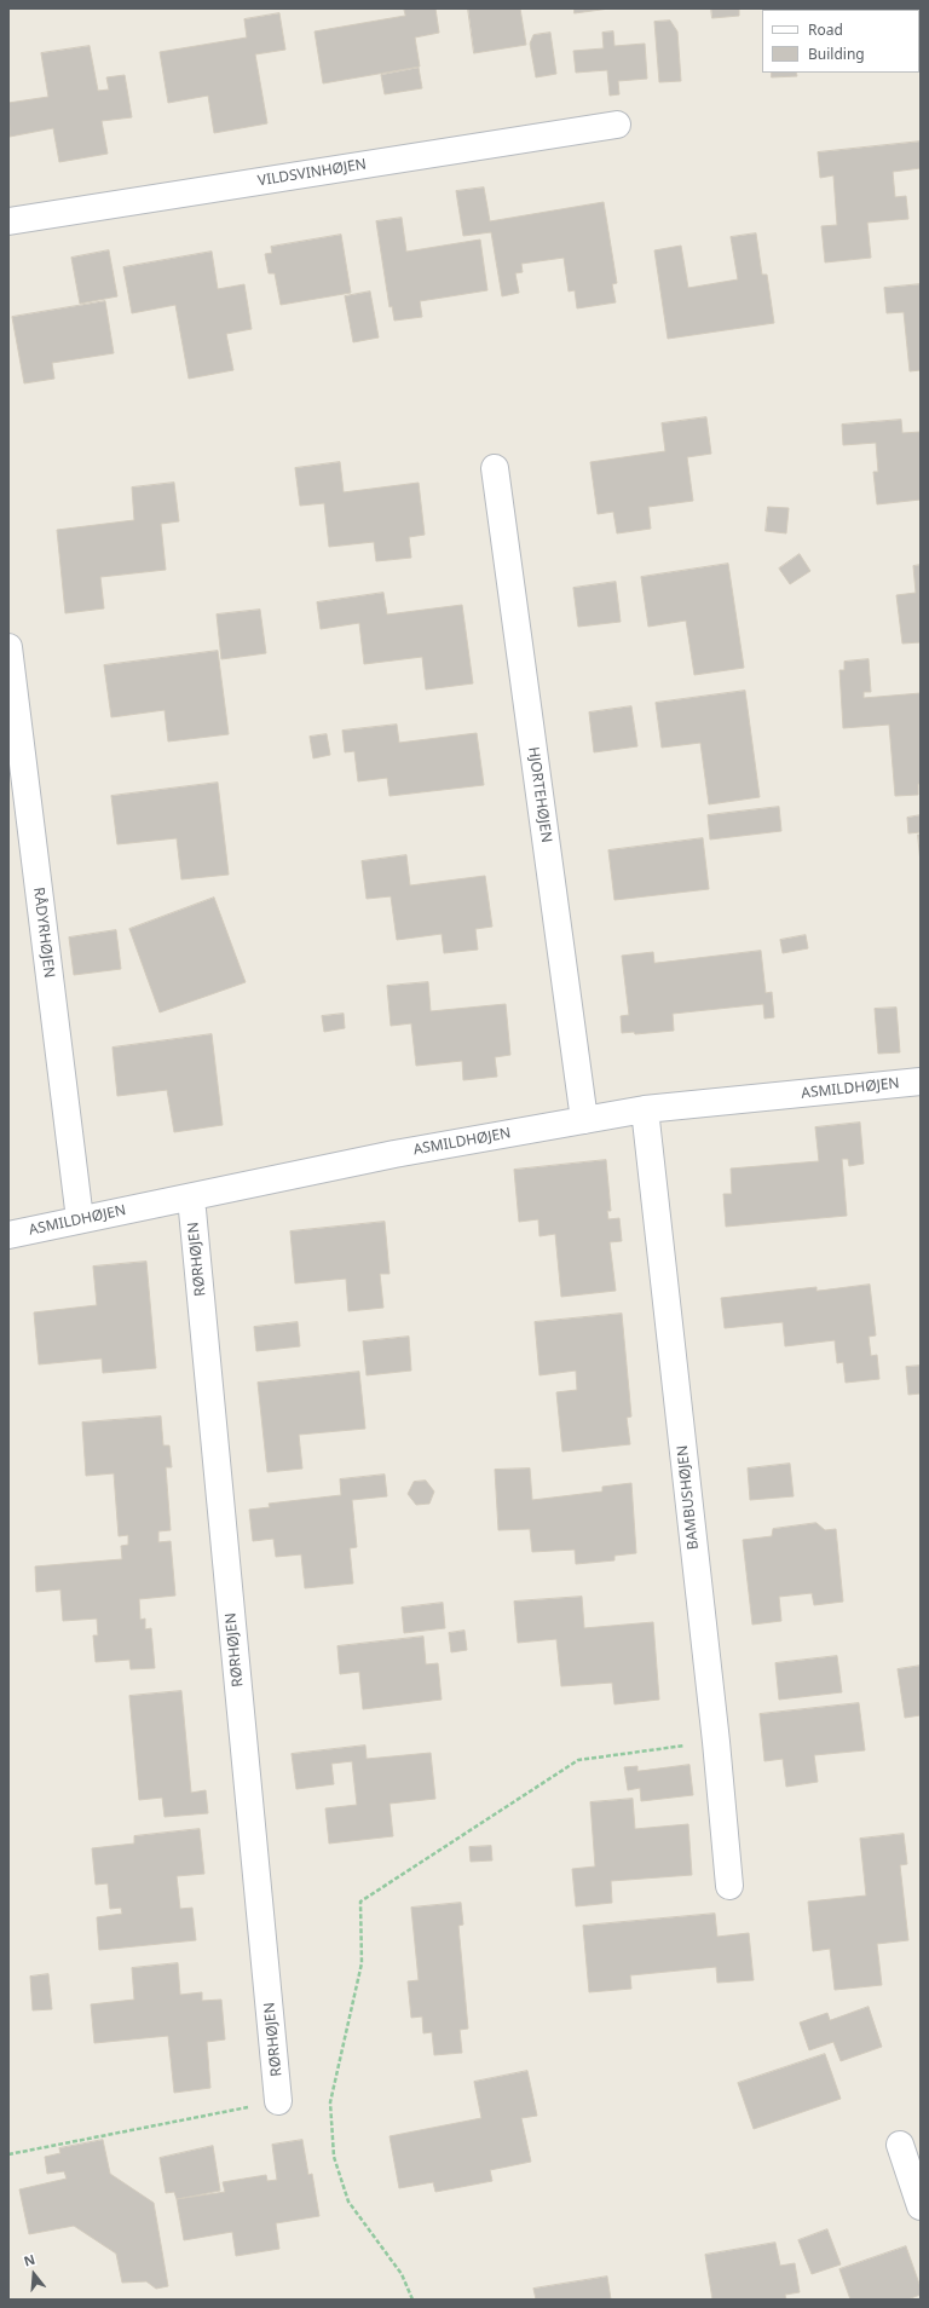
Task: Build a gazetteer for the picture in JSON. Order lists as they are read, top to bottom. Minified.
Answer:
{"streets":{"street":["VILDSVINHØJEN","HJORTEHØJEN","RÅDYRHØJEN","ASMILDHØJEN","RØRHØJEN","BAMBUSHØJEN"]},"crossings":[["HJORTEHØJEN","ASMILDHØJEN"],["RÅDYRHØJEN","ASMILDHØJEN"],["ASMILDHØJEN","RØRHØJEN"],["ASMILDHØJEN","BAMBUSHØJEN"]],"legend":["Road","Building"],"north":"top"}
